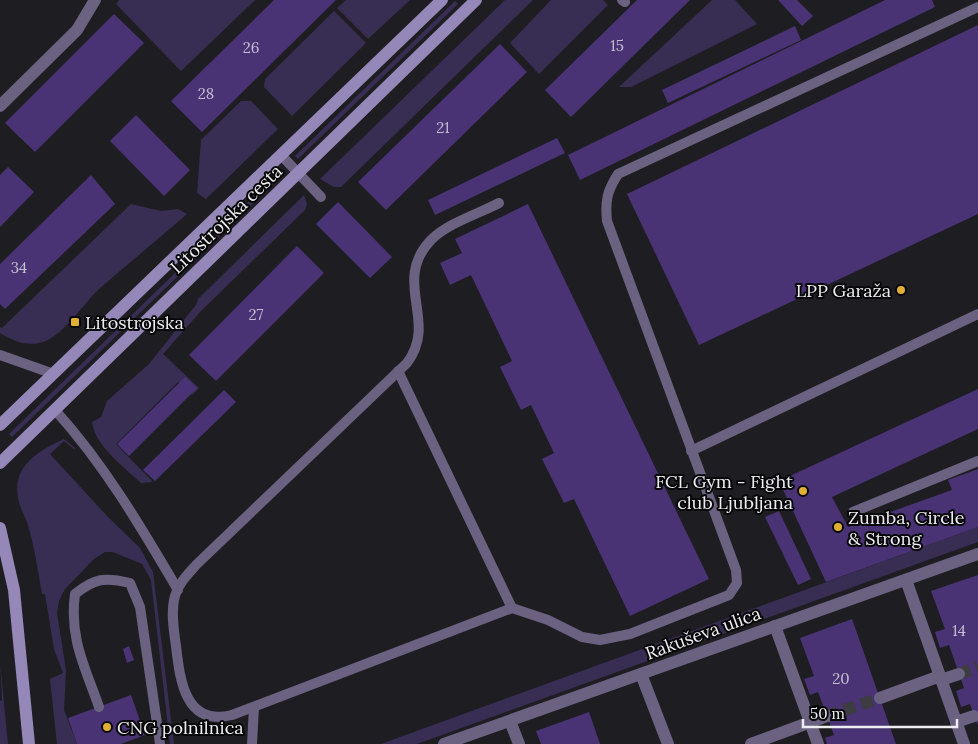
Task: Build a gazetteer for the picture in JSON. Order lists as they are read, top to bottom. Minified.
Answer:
{"streets":{"main road":["Litostrojska cesta"],"street":["Rakuševa ulica"]},"places":{"other":["LPP Garaža","FCL Gym - Fight club Ljubljana","Zumba, Circle & Strong","CNG polnilnica"],"transit":["Litostrojska"]},"house_numbers":["15","26","28","21","34","27","14","20"],"scale_bar":"50 m"}
